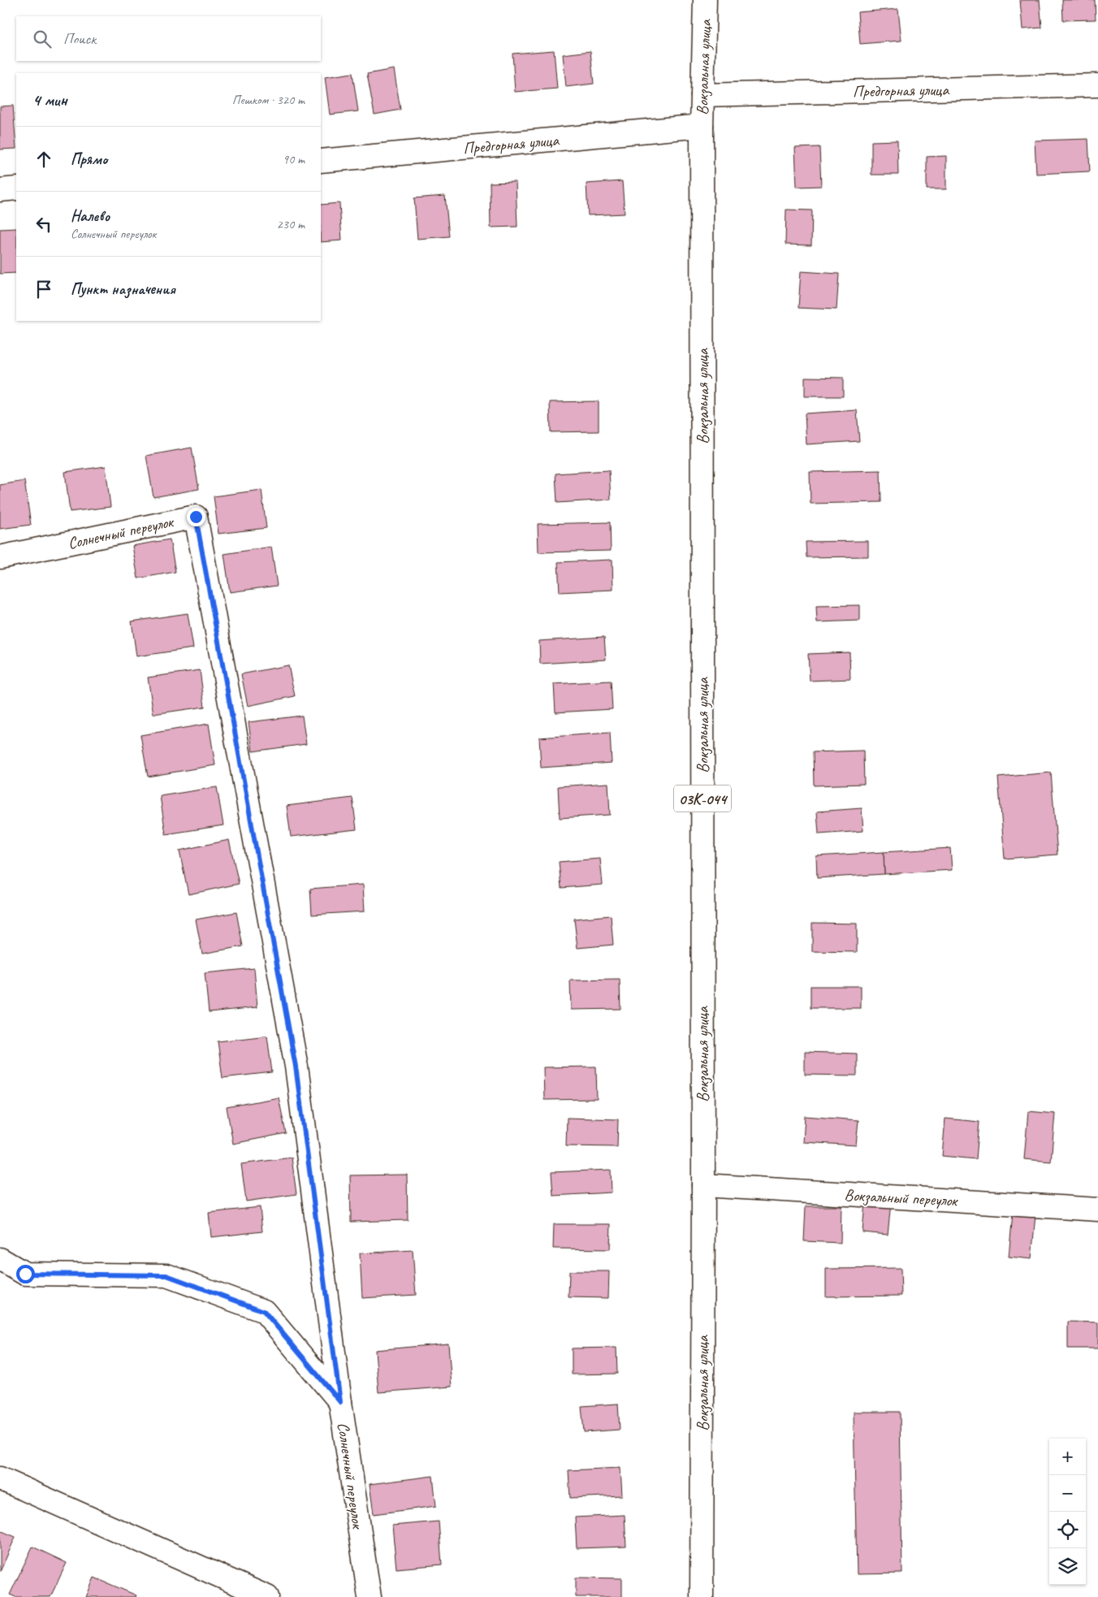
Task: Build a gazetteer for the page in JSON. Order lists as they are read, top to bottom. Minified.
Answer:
{"streets":{"street":["Вокзальная улица","Предгорная улица","Солнечный переулок","03К-044","Вокзальный переулок"]},"crossings":[["Вокзальная улица","Предгорная улица"],["Вокзальная улица","Вокзальный переулок"]],"page":{"search":"Поиск","heading":["4 мин","Пешком · 320 m"],"list":[["Прямо","90 m"],["Налево","Солнечный переулок","230 m"],"Пункт назначения"],"map_buttons":["+","−"]}}
